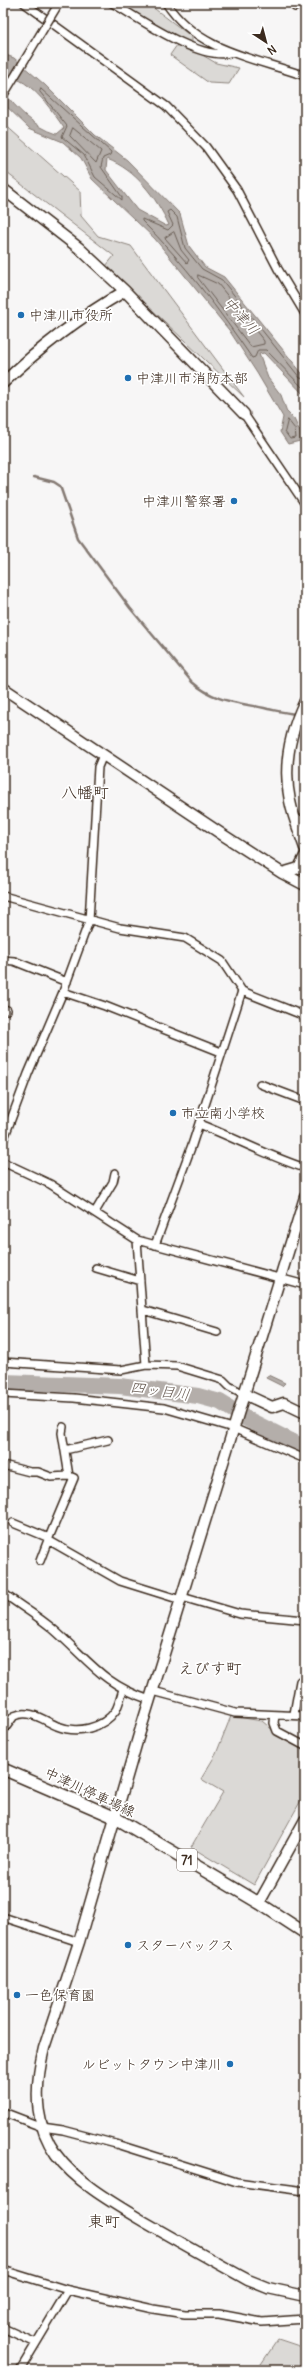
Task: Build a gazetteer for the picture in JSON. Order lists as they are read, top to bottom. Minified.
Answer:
{"streets":{"main road":["中津川停車場線","71"]},"districts":["八幡町","えびす町","東町"],"water":["中津川","四ッ目川"],"places":["中津川市役所","中津川市消防本部","中津川警察署","市立南小学校","スターバックス","一色保育園","ルビットタウン中津川"],"north":"bottom right"}
